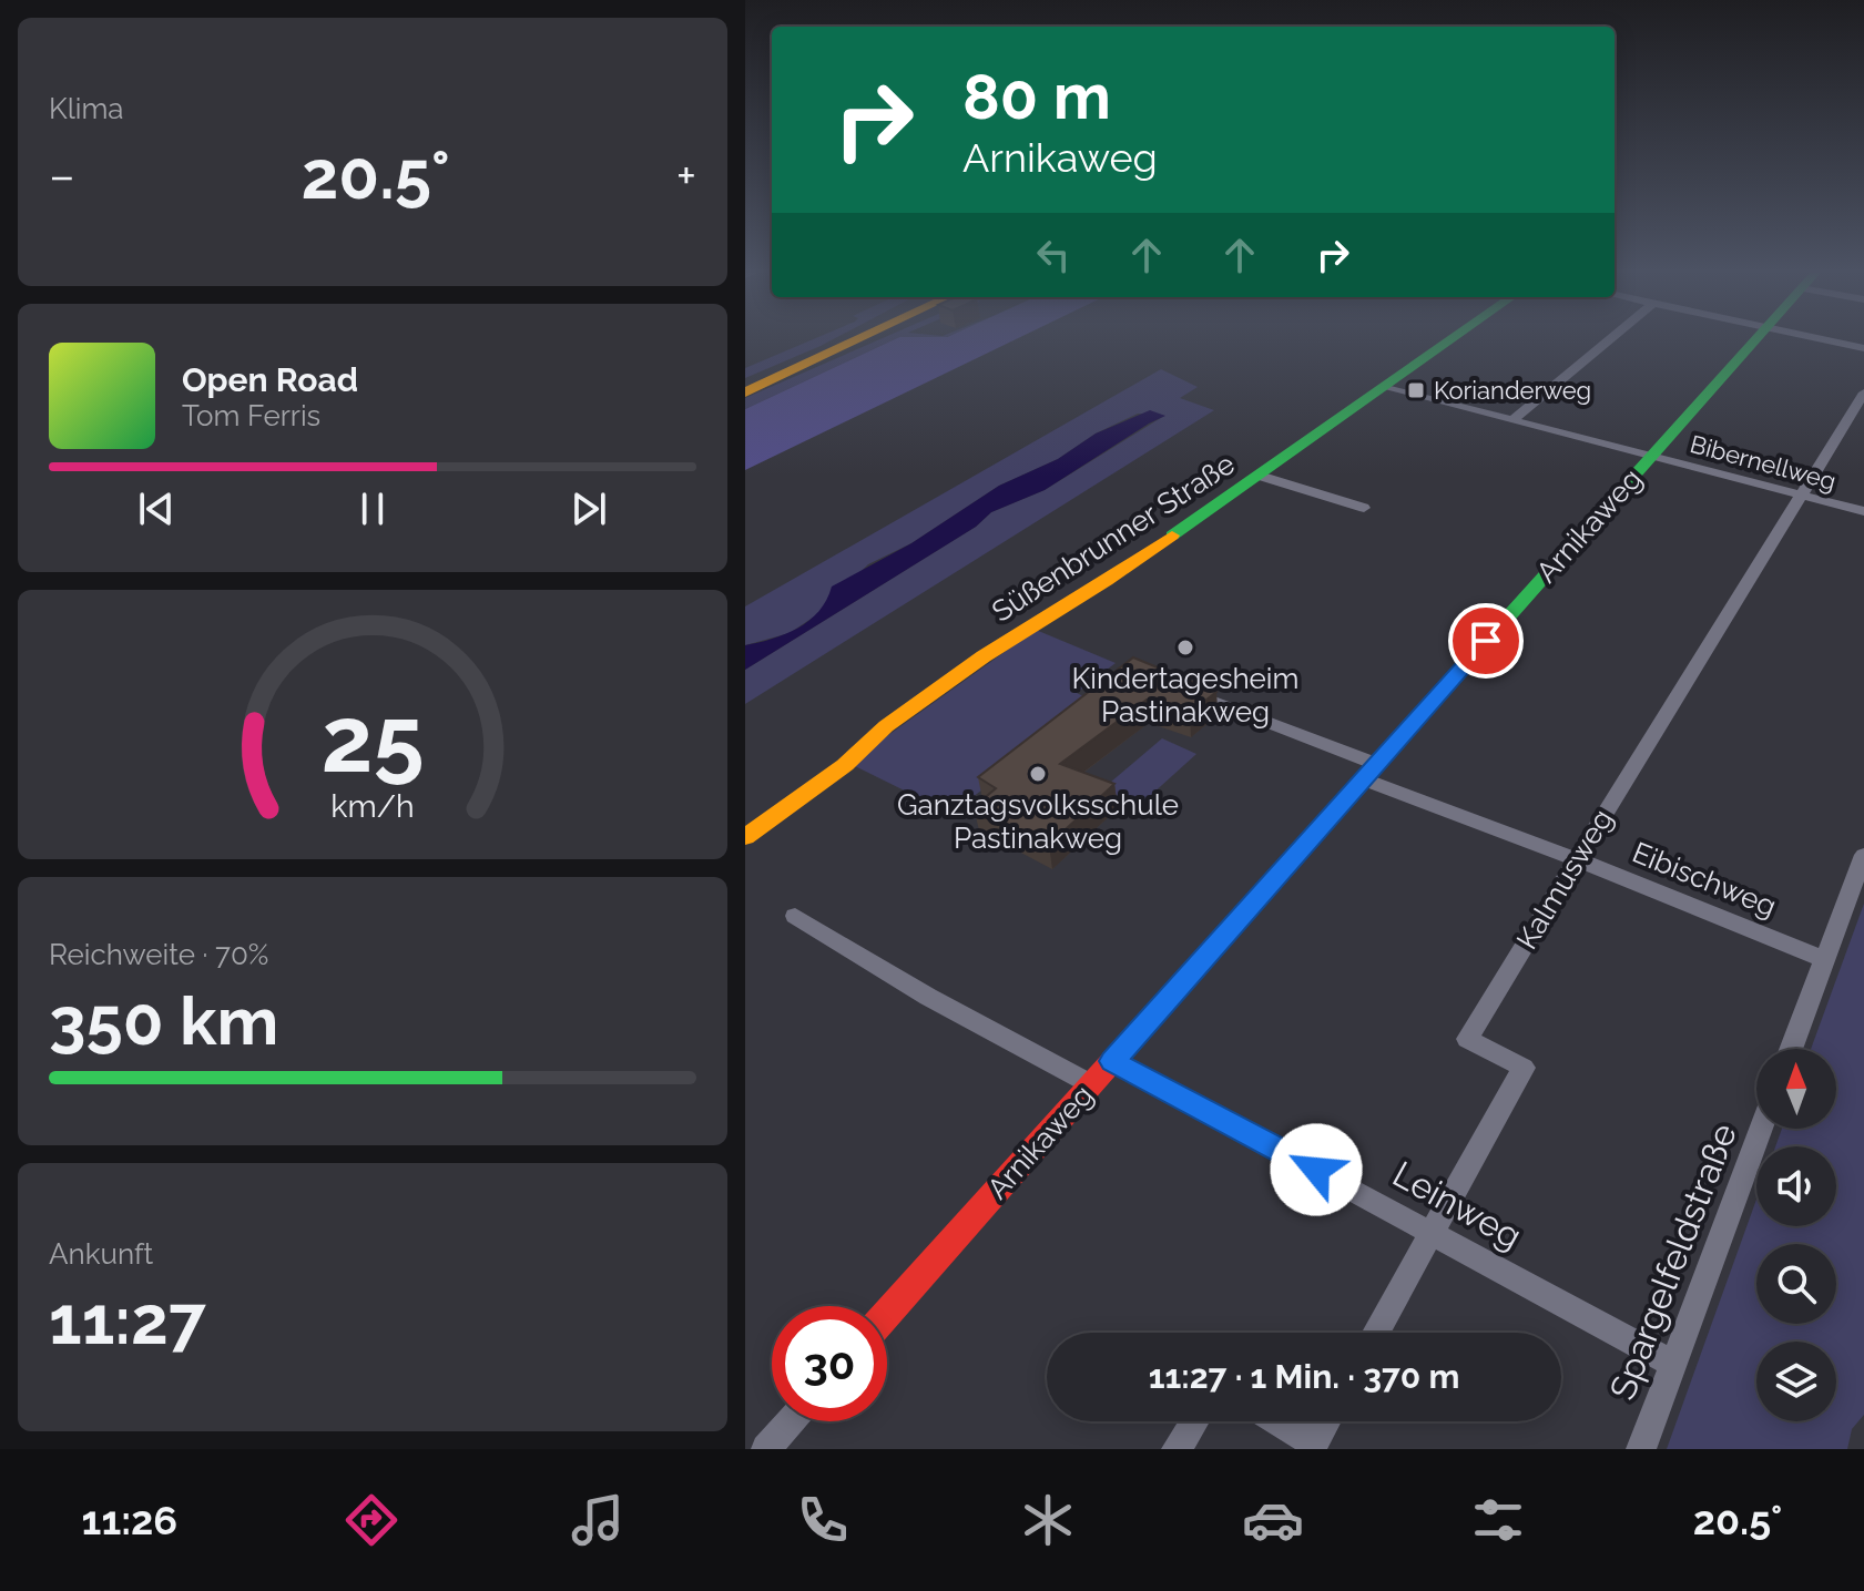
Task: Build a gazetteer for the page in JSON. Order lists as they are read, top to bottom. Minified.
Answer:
{"streets":{"main road":["Arnikaweg","Süßenbrunner Straße"],"street":["Bibernellweg","Kalmusweg","Eibischweg","Leinweg","Spargelfeldstraße"]},"crossings":[["Bibernellweg","Arnikaweg"],["Bibernellweg","Kalmusweg"],["Arnikaweg","Eibischweg"],["Arnikaweg","Leinweg"],["Kalmusweg","Eibischweg"],["Kalmusweg","Leinweg"],["Leinweg","Spargelfeldstraße"]],"places":{"transit":["Korianderweg"],"other":["Kindertagesheim Pastinakweg","Ganztagsvolksschule Pastinakweg"]},"north":"top","page":{"tile":["Klima",["Reichweite · 70%","350 km"],["Ankunft","11:27"]],"turn":["80 m","Arnikaweg"],"heat":["−","20.5°","+"],"song":["Open Road","Tom Ferris"],"limit":"30","trip":"11:27 · 1 Min. · 370 m","tabs":["11:26","20.5°"],"gauge":["25","km/h"]}}
